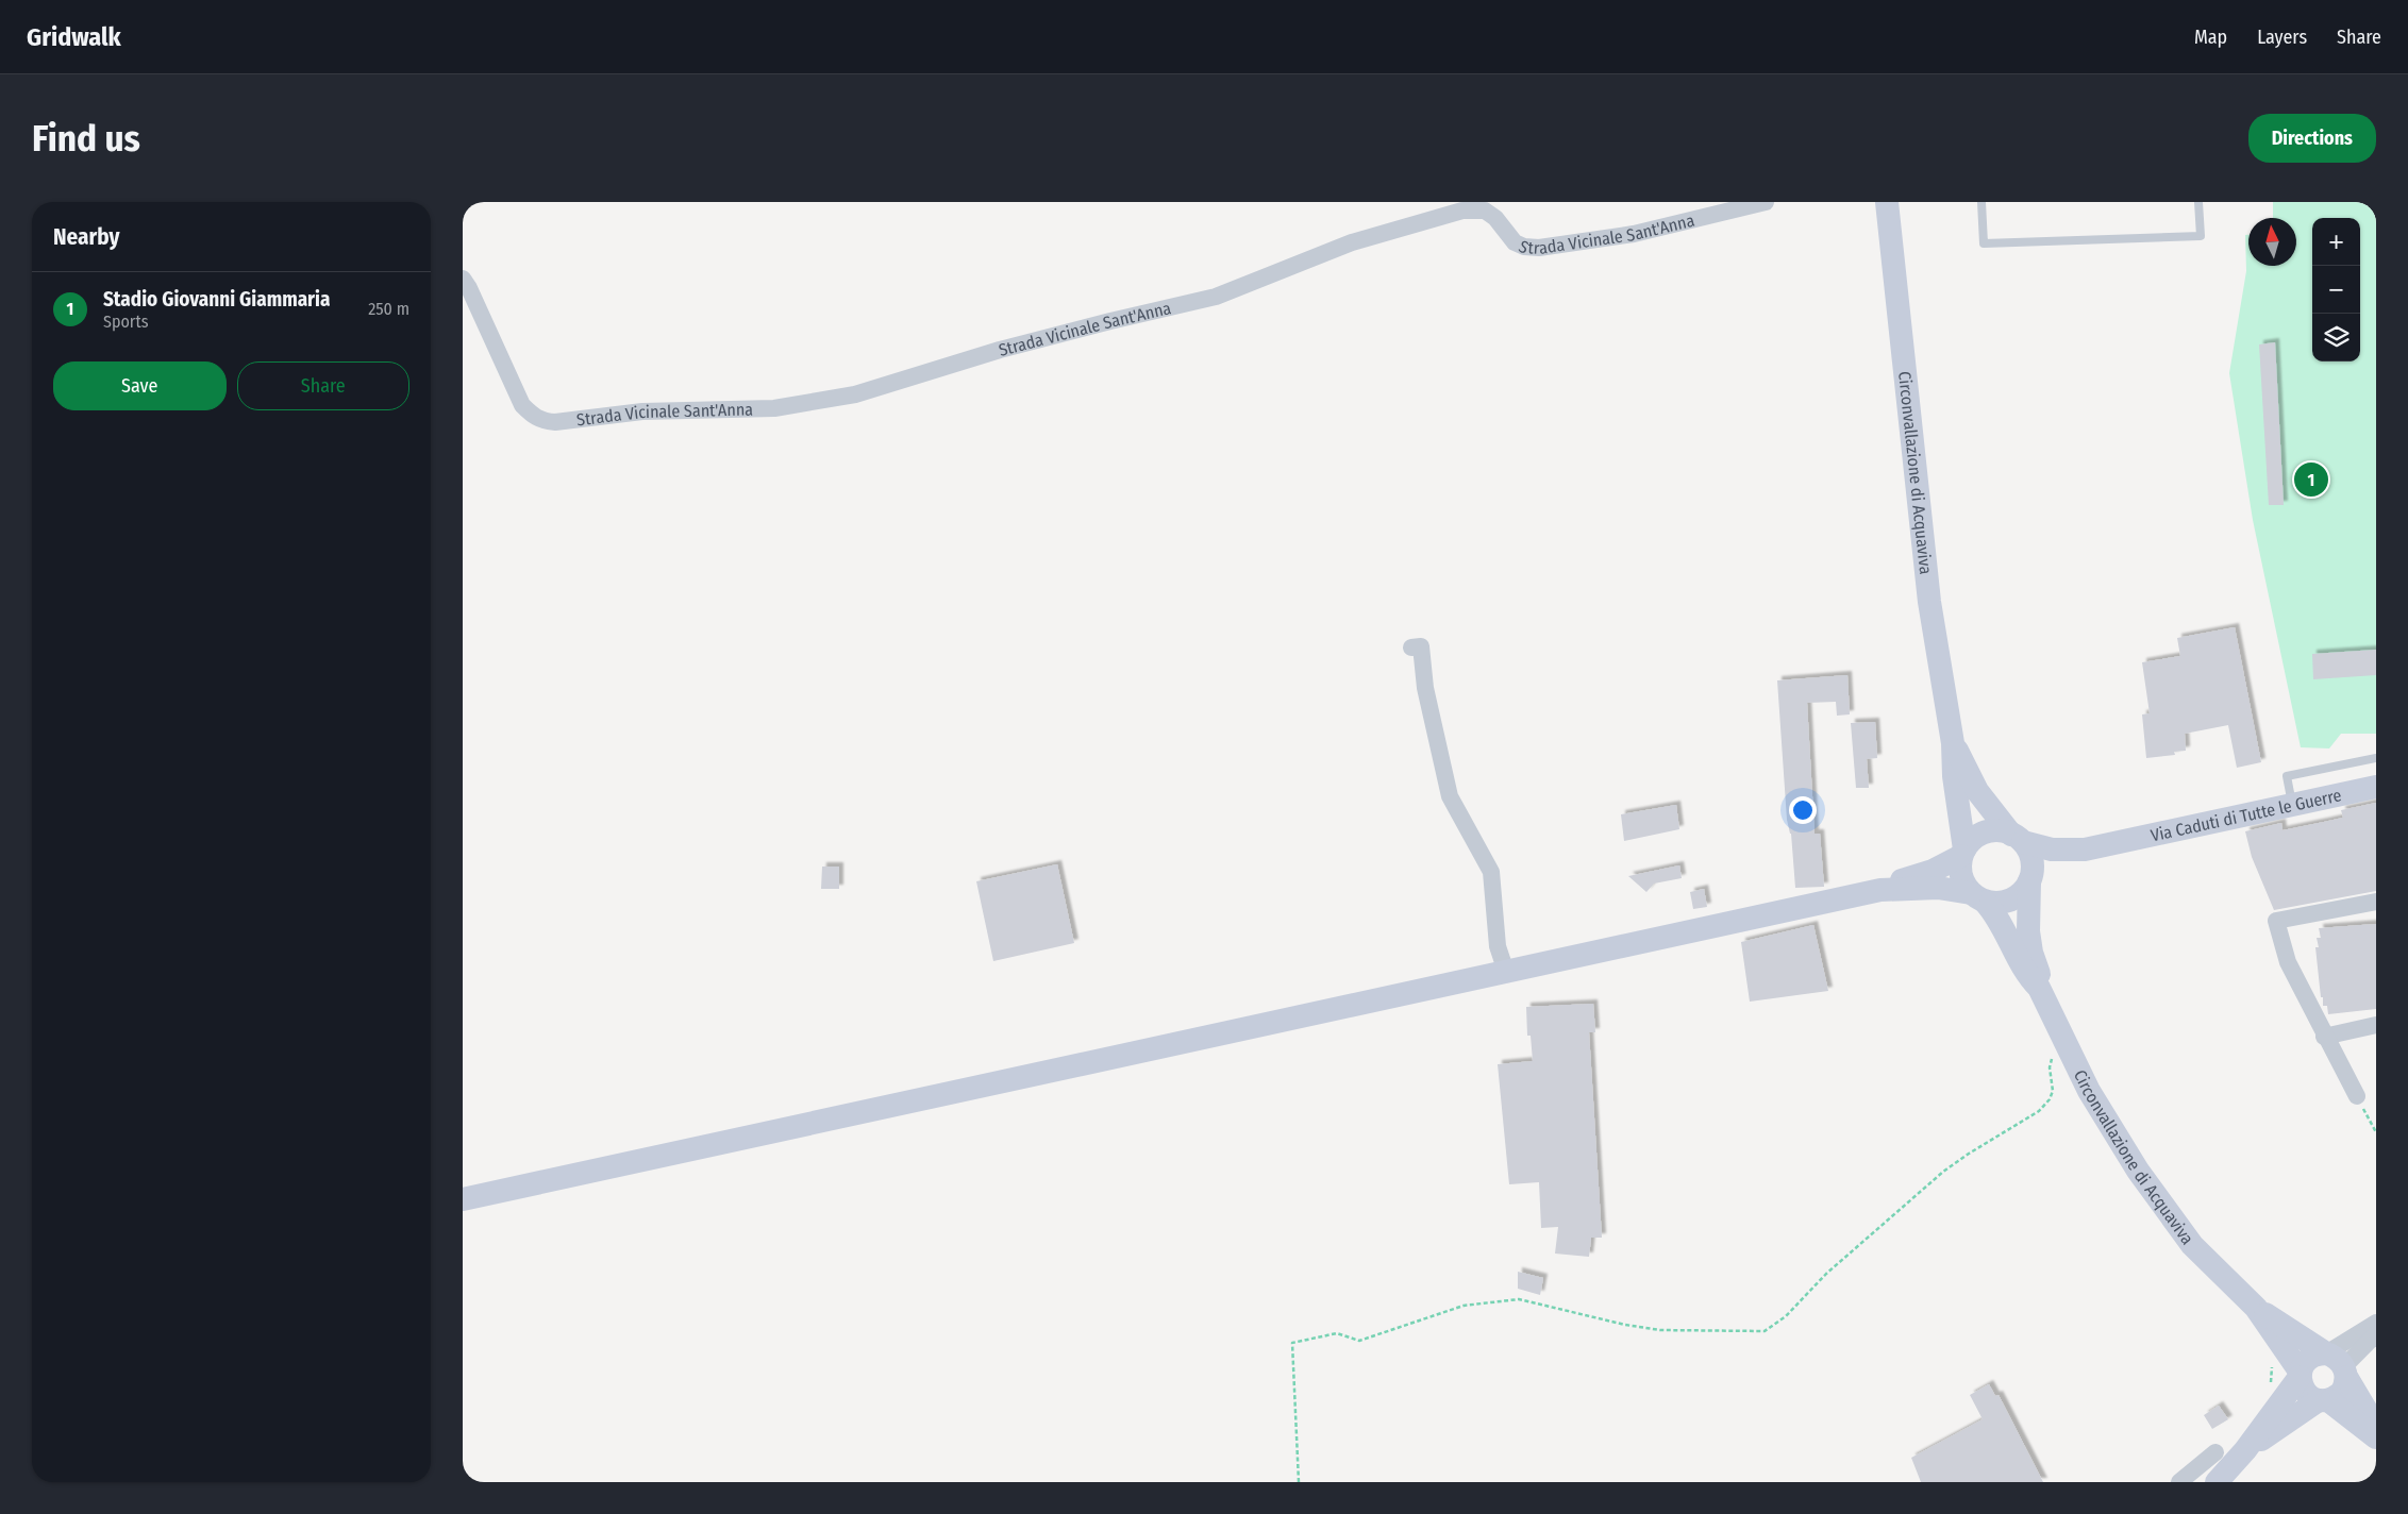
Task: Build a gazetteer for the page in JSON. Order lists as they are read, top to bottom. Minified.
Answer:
{"streets":{"main road":["Circonvallazione di Acquaviva","Via Caduti di Tutte le Guerre"],"street":["Strada Vicinale Sant'Anna"]},"north":"top","page":{"header":"Gridwalk","nav":["Map","Layers","Share"],"buttons":["Directions",["Save","Share"]],"title":"Find us","heading":"Nearby","map_buttons":["+","−"],"list":[{"mark":"1","name":"Stadio Giovanni Giammaria","note":"Sports","value":"250 m"}],"pins":"1"}}
